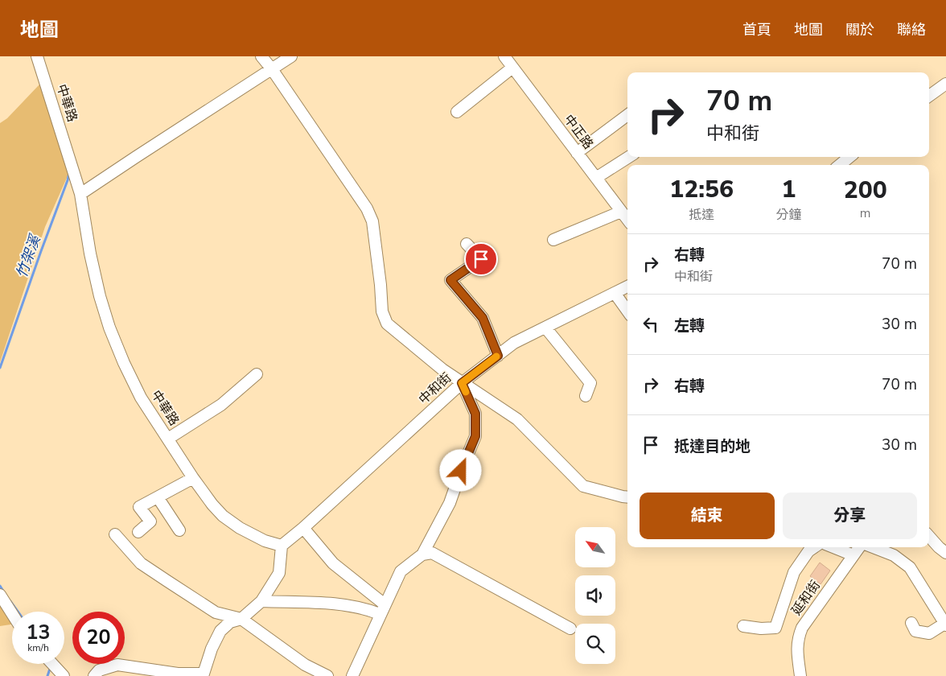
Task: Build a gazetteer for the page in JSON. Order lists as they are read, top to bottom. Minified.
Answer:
{"streets":{"street":["中華路","中正路","中和街","延和街"]},"crossings":[["中華路","中和街"]],"water":["竹架溪"],"north":"top left","page":{"header":"地圖","nav":["首頁","地圖","關於","聯絡"],"turn":["70 m","中和街"],"eta":["12:56","抵達","1","分鐘","200","m"],"list":[{"name":"右轉","note":"中和街","value":"70 m"},{"name":"左轉","value":"30 m"},{"name":"右轉","value":"70 m"},{"name":"抵達目的地","value":"30 m"}],"buttons":["結束","分享"],"speed":"13 km/h","limit":"20"}}
